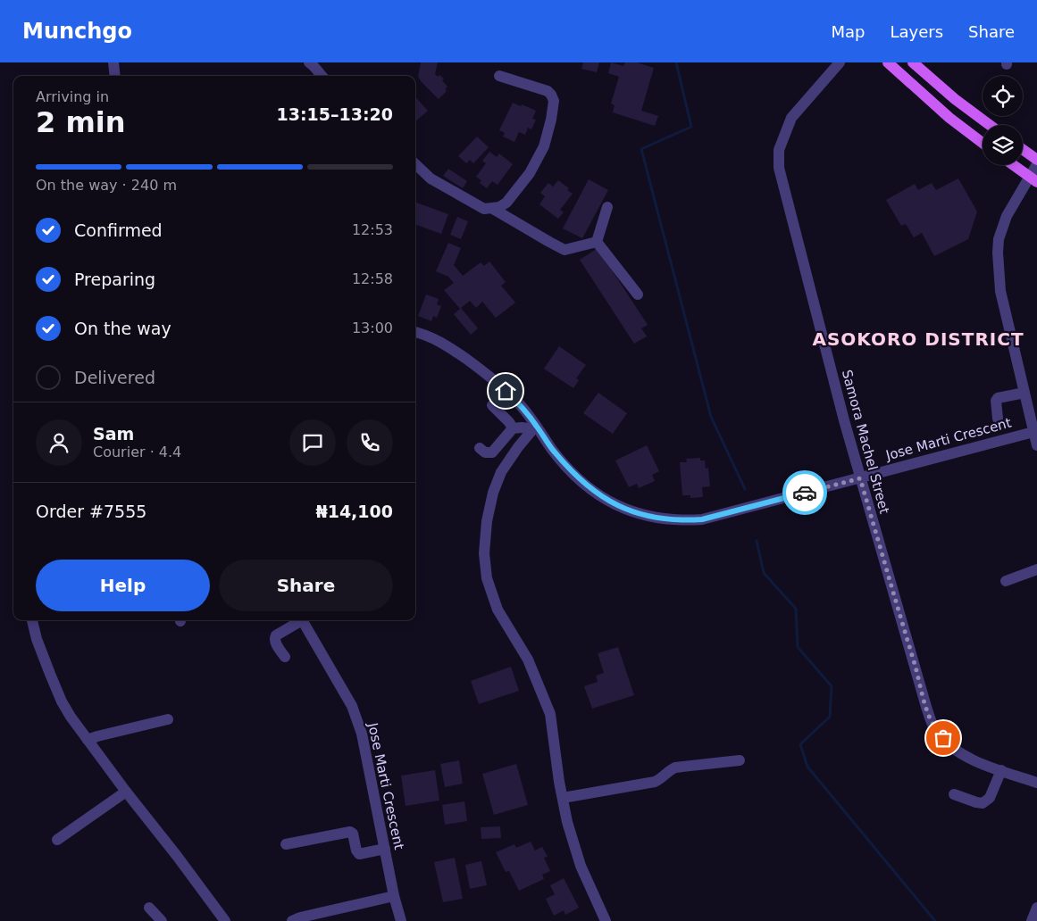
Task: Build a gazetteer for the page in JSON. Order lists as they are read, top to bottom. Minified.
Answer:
{"streets":{"street":["Jose Marti Crescent","Samora Machel Street"]},"crossings":[["Jose Marti Crescent","Samora Machel Street"]],"districts":["ASOKORO DISTRICT"],"page":{"header":"Munchgo","nav":["Map","Layers","Share"],"heading":["2 min","Arriving in","13:15–13:20"],"panel":["Sam","Courier · 4.4","Order #7555","₦14,100"],"bar":"On the way · 240 m","list":[["Confirmed","12:53"],["Preparing","12:58"],["On the way","13:00"],"Delivered"],"buttons":["Help","Share"]}}
